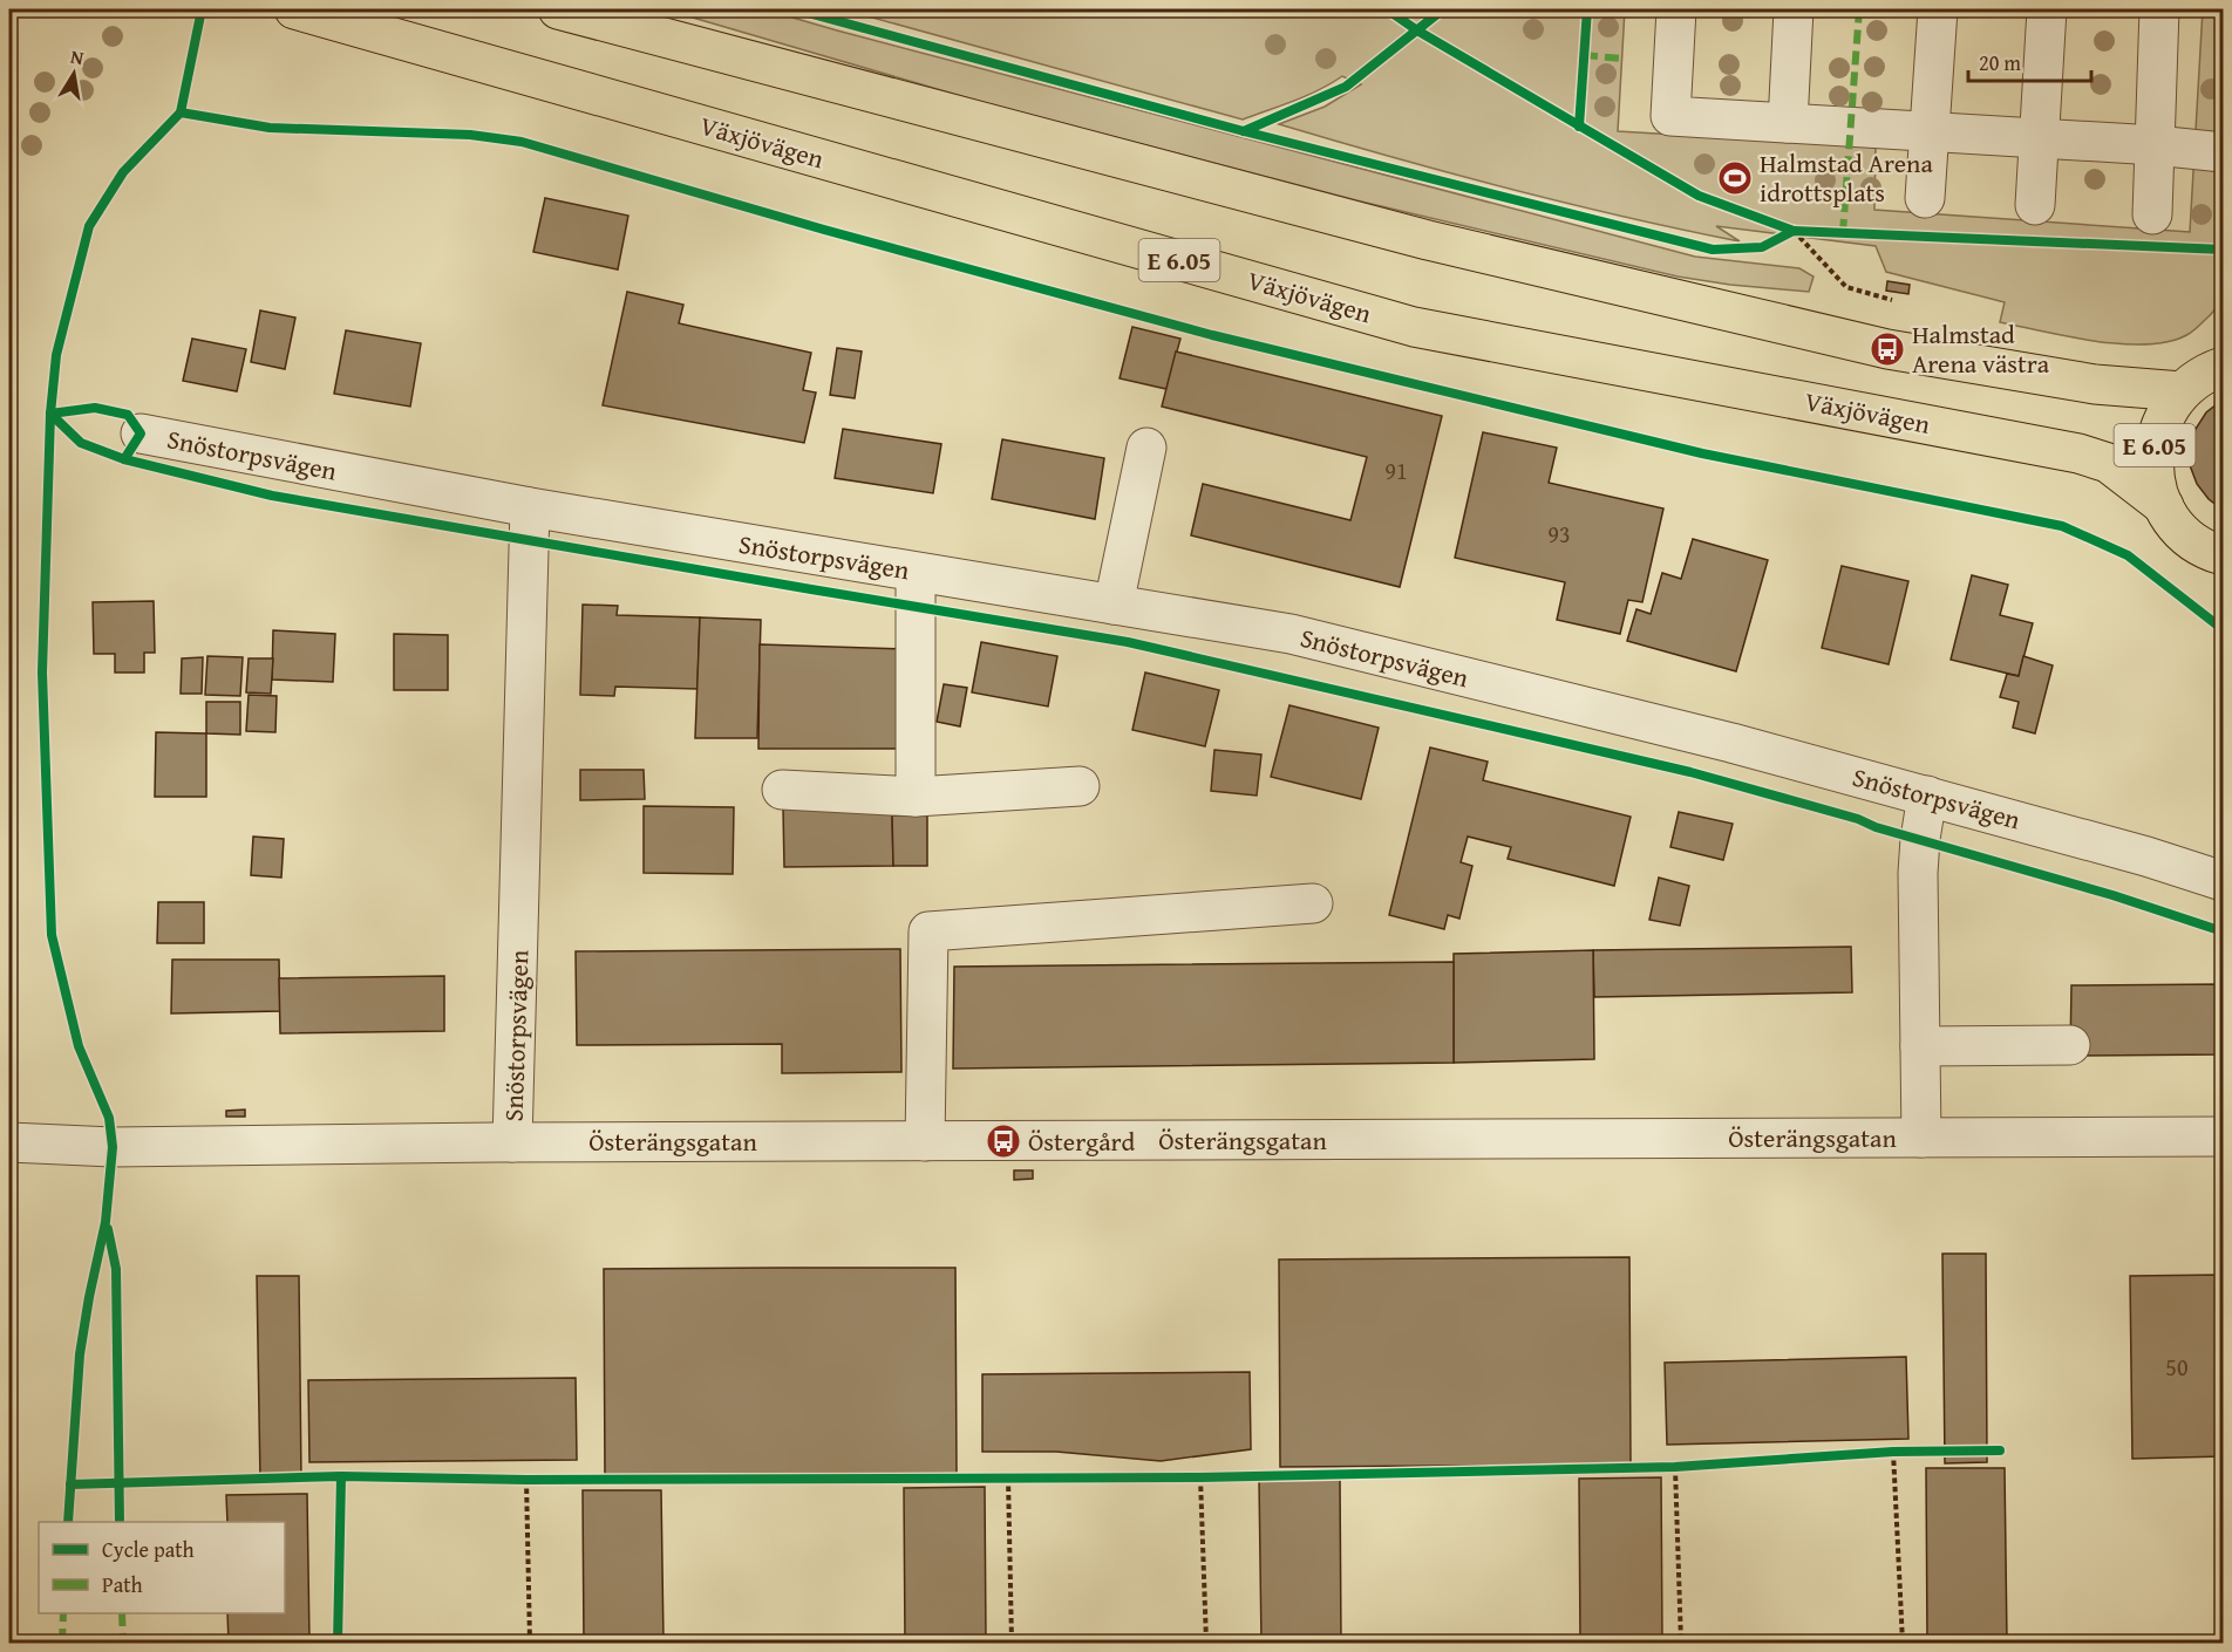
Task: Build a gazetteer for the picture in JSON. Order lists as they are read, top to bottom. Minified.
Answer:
{"streets":{"highway":["Växjövägen","E 6.05"],"street":["Snöstorpsvägen","Österängsgatan"]},"crossings":[["Snöstorpsvägen","Österängsgatan"]],"places":{"sports":["Halmstad Arena idrottsplats"],"bus stop":["Halmstad Arena västra","Östergård"]},"house_numbers":["91","93","50"],"legend":["Cycle path","Path"],"scale_bar":"20 m","north":"top"}
